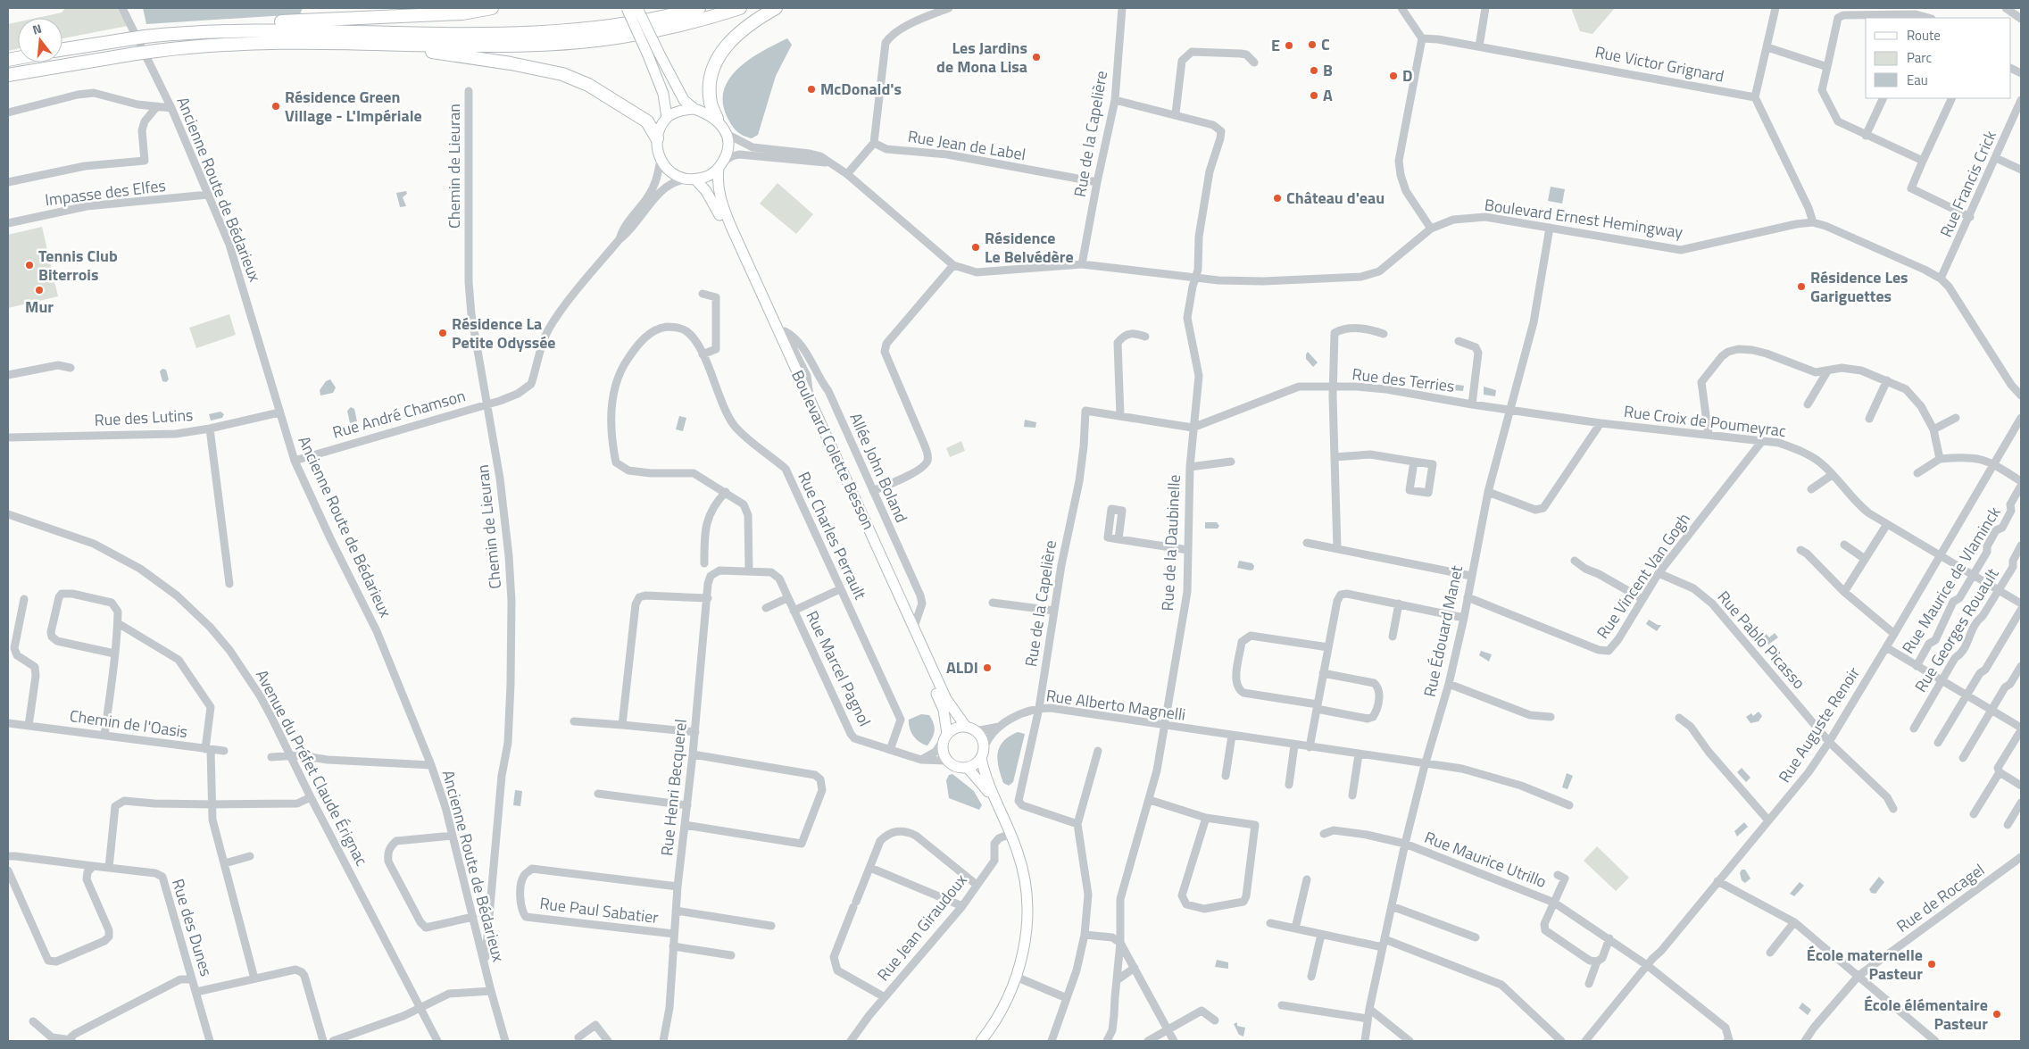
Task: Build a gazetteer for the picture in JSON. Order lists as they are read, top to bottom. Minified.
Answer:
{"streets":{"main road":["Boulevard Colette Besson"],"street":["Rue Victor Grignard","Rue de la Capelière","Rue Jean de Label","Chemin de Lieuran","Rue Francis Crick","Ancienne Route de Bédarieux","Impasse des Elfes","Boulevard Ernest Hemingway","Rue des Terries","Rue André Chamson","Rue des Lutins","Rue Croix de Poumeyrac","Allée John Boland","Rue Charles Perrault","Rue de la Daubinelle","Rue Vincent Van Gogh","Rue Maurice de Vlaminck","Rue Georges Rouault","Rue Édouard Manet","Rue Pablo Picasso","Rue Marcel Pagnol","Rue Alberto Magnelli","Chemin de l'Oasis","Rue Auguste Renoir","Avenue du Préfet Claude Érignac","Rue Henri Becquerel","Rue Maurice Utrillo","Rue de Rocagel","Rue Paul Sabatier","Rue des Dunes","Rue Jean Giraudoux"]},"crossings":[["Rue de la Capelière","Rue Jean de Label"],["Rue de la Capelière","Boulevard Ernest Hemingway"],["Rue de la Capelière","Rue Alberto Magnelli"],["Chemin de Lieuran","Ancienne Route de Bédarieux"],["Chemin de Lieuran","Rue André Chamson"],["Rue Francis Crick","Boulevard Ernest Hemingway"],["Ancienne Route de Bédarieux","Impasse des Elfes"],["Ancienne Route de Bédarieux","Rue André Chamson"],["Ancienne Route de Bédarieux","Rue des Lutins"],["Boulevard Ernest Hemingway","Boulevard Colette Besson"],["Boulevard Ernest Hemingway","Rue de la Daubinelle"],["Boulevard Ernest Hemingway","Rue Édouard Manet"],["Rue des Terries","Rue Croix de Poumeyrac"],["Rue des Terries","Rue de la Daubinelle"],["Rue des Terries","Rue Édouard Manet"],["Rue Croix de Poumeyrac","Rue Vincent Van Gogh"],["Rue Croix de Poumeyrac","Rue Maurice de Vlaminck"],["Rue Croix de Poumeyrac","Rue Georges Rouault"],["Rue Croix de Poumeyrac","Rue Édouard Manet"],["Rue Croix de Poumeyrac","Rue Auguste Renoir"],["Boulevard Colette Besson","Allée John Boland"],["Boulevard Colette Besson","Rue Marcel Pagnol"],["Rue Charles Perrault","Rue Marcel Pagnol"],["Rue Charles Perrault","Rue Henri Becquerel"],["Rue de la Daubinelle","Rue Alberto Magnelli"],["Rue Vincent Van Gogh","Rue Édouard Manet"],["Rue Vincent Van Gogh","Rue Pablo Picasso"],["Rue Édouard Manet","Rue Alberto Magnelli"],["Rue Édouard Manet","Rue Maurice Utrillo"],["Rue Pablo Picasso","Rue Auguste Renoir"],["Rue Marcel Pagnol","Rue Henri Becquerel"],["Rue Auguste Renoir","Rue Maurice Utrillo"],["Rue Henri Becquerel","Rue Paul Sabatier"]],"places":["C","E","Les Jardins de Mona Lisa","B","D","McDonald's","A","Résidence Green Village - L'Impériale","Château d'eau","Résidence Le Belvédère","Tennis Club Biterrois","Résidence Les Gariguettes","Mur","Résidence La Petite Odyssée","ALDI","École maternelle Pasteur","École élémentaire Pasteur"],"legend":["Route","Parc","Eau"],"north":"top"}
